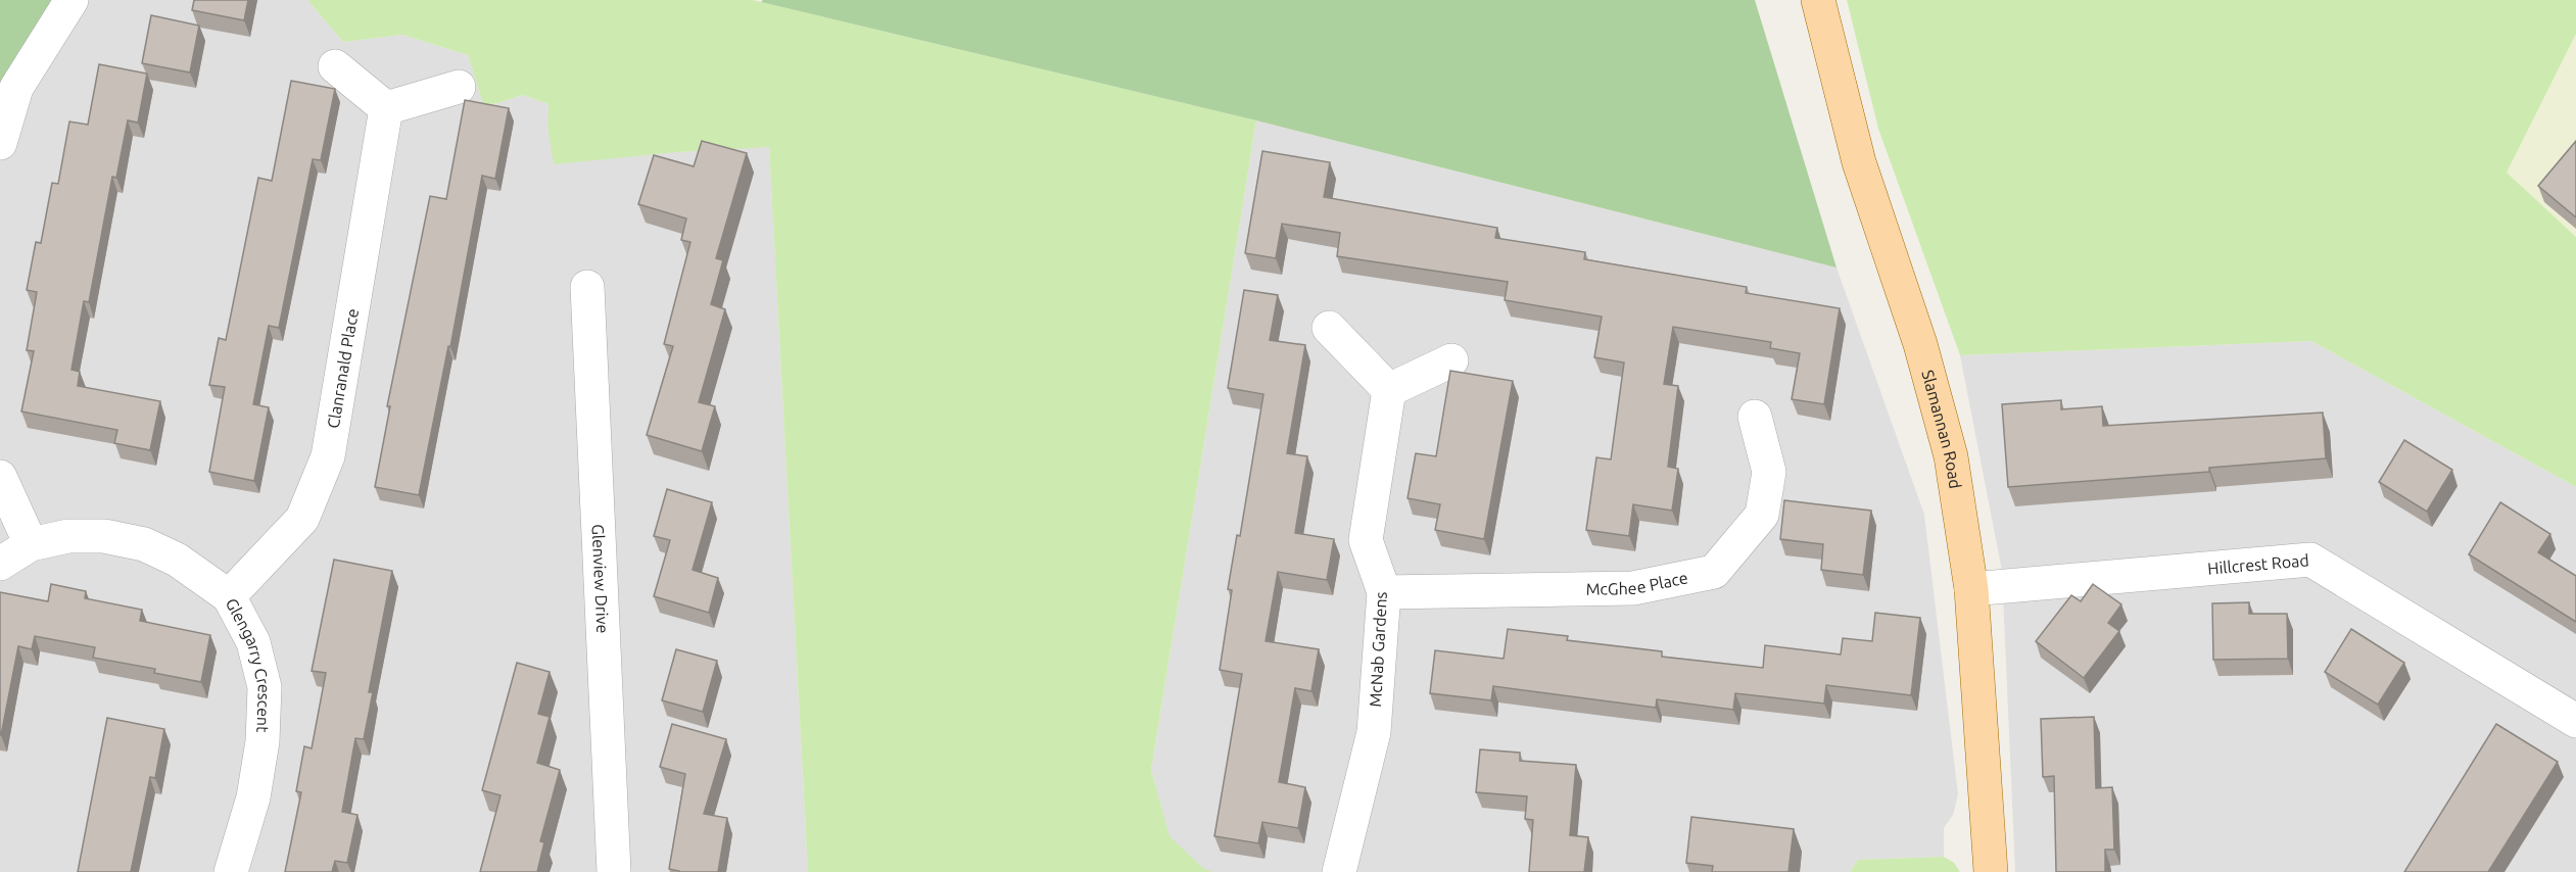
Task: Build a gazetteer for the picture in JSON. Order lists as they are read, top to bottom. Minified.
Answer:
{"streets":{"main road":["Slamannan Road"],"street":["Clanranald Place","Hillcrest Road","Glenview Drive","McGhee Place","McNab Gardens","Glengarry Crescent"]},"crossings":[["Clanranald Place","Glengarry Crescent"],["Slamannan Road","Hillcrest Road"],["McGhee Place","McNab Gardens"]]}
